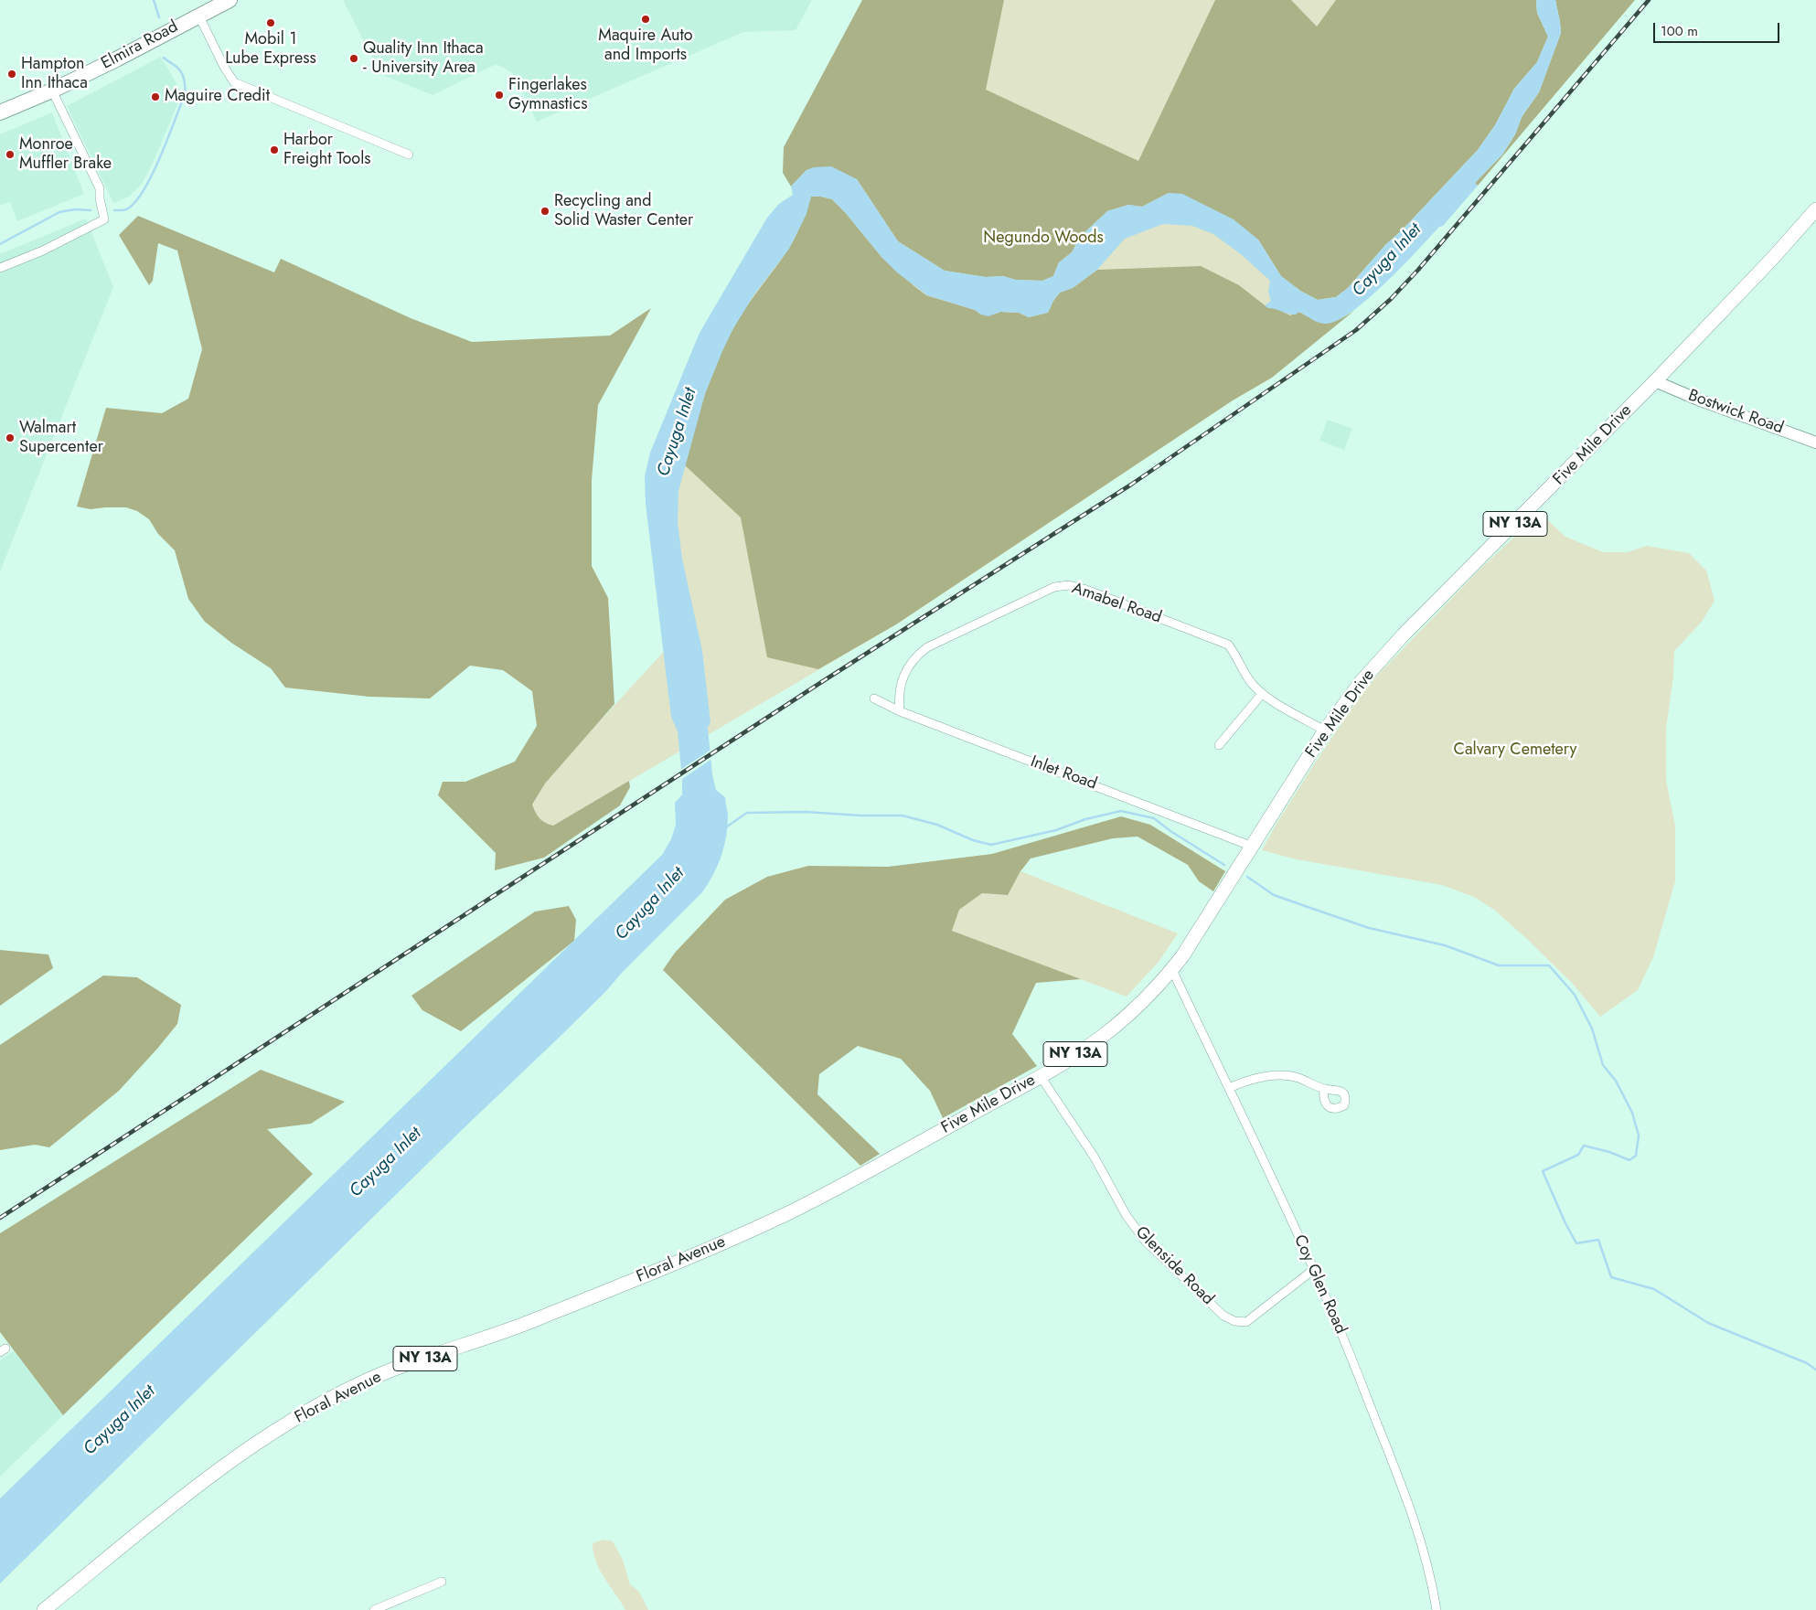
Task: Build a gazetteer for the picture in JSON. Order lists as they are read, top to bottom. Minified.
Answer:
{"streets":{"highway":["Elmira Road"],"main road":["Five Mile Drive","NY 13A","Floral Avenue"],"street":["Bostwick Road","Amabel Road","Inlet Road","Glenside Road","Coy Glen Road"]},"crossings":[["Bostwick Road","Five Mile Drive"],["Five Mile Drive","Amabel Road"],["Five Mile Drive","Inlet Road"],["Five Mile Drive","Floral Avenue"],["Five Mile Drive","Glenside Road"],["Five Mile Drive","Coy Glen Road"],["Amabel Road","Inlet Road"],["Glenside Road","Coy Glen Road"]],"water":["Cayuga Inlet"],"parks":["Negundo Woods","Calvary Cemetery"],"places":["Maquire Auto and Imports","Mobil 1 Lube Express","Quality Inn Ithaca - University Area","Hampton Inn Ithaca","Fingerlakes Gymnastics","Maguire Credit","Harbor Freight Tools","Monroe Muffler Brake","Recycling and Solid Waster Center","Walmart Supercenter"],"scale_bar":"100 m"}
